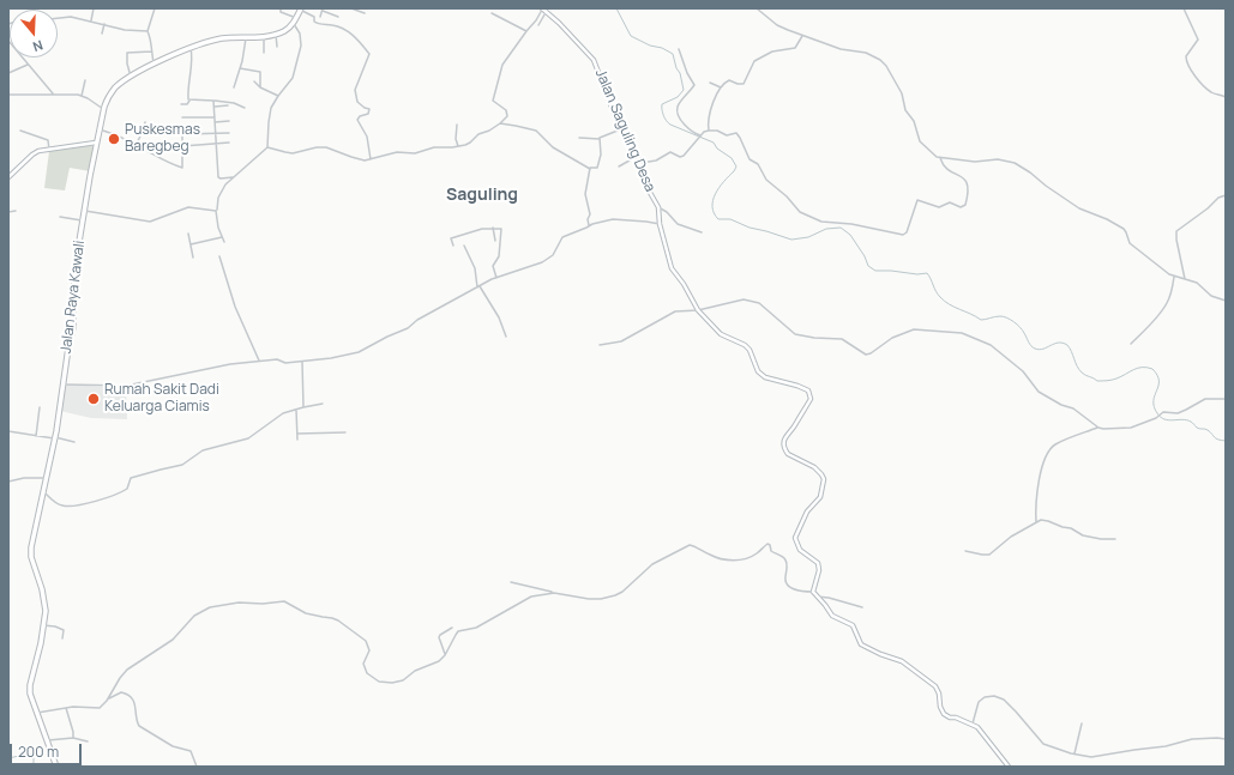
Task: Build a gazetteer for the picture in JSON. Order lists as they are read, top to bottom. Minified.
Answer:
{"streets":{"highway":["Jalan Raya Kawali"],"street":["Jalan Saguling Desa"]},"districts":["Saguling"],"places":["Puskesmas Baregbeg","Rumah Sakit Dadi Keluarga Ciamis"],"scale_bar":"200 m","north":"bottom"}
